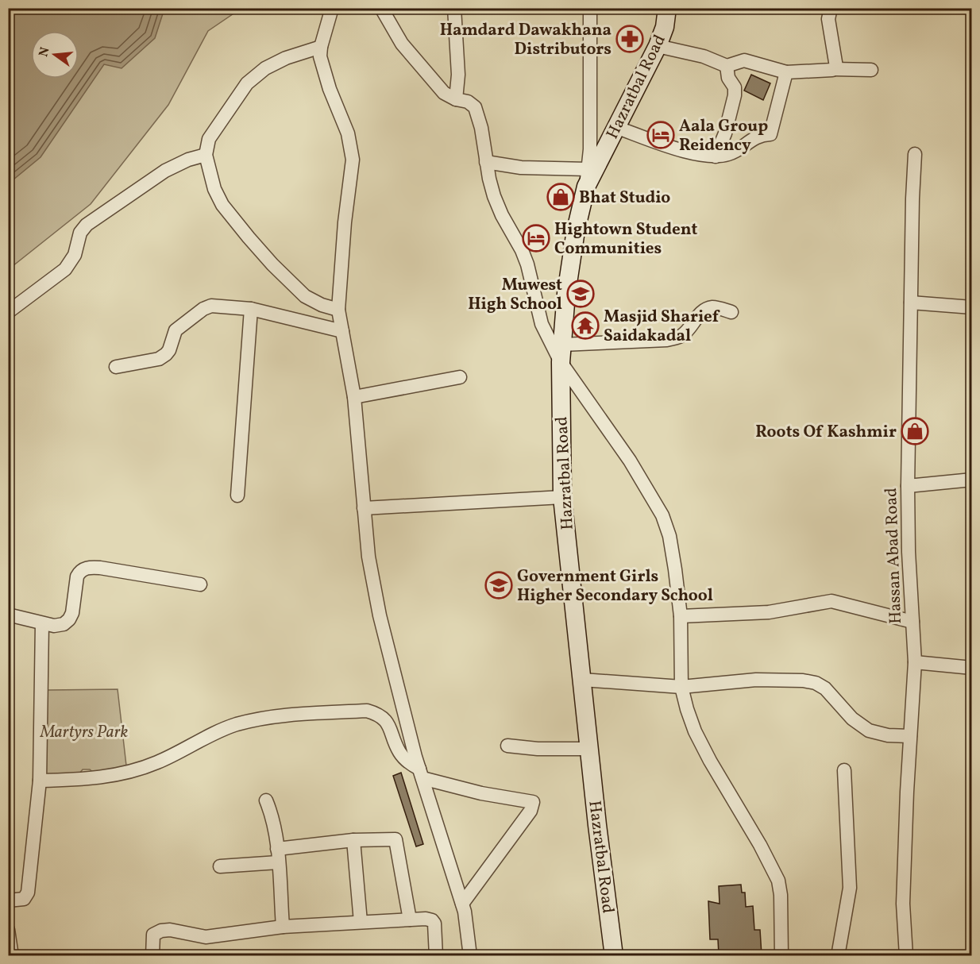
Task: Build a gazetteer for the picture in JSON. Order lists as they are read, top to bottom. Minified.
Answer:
{"streets":{"main road":["Hazratbal Road"],"street":["Hassan Abad Road"]},"parks":["Martyrs Park"],"places":{"pharmacy":["Hamdard Dawakhana Distributors"],"hotel":["Aala Group Reidency","Hightown Student Communities"],"shop":["Bhat Studio","Roots Of Kashmir"],"school or university":["Muwest High School","Government Girls Higher Secondary School"],"temple":["Masjid Sharief Saidakadal"]},"north":"left"}
